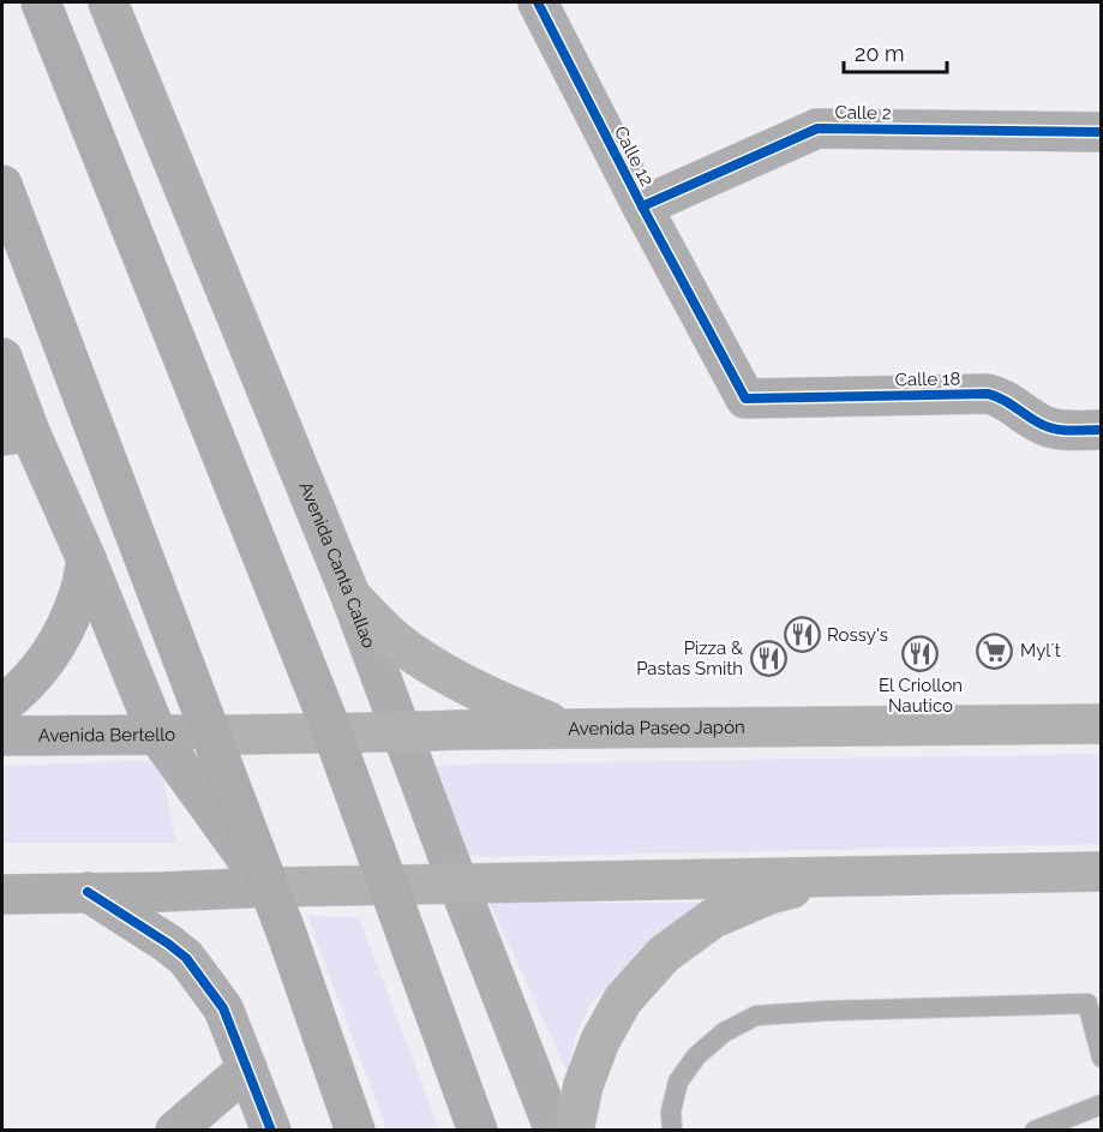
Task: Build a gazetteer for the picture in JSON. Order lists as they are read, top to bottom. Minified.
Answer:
{"streets":{"main road":["Avenida Canta Callao","Avenida Paseo Japón","Avenida Bertello"],"street":["Calle 2","Calle 12","Calle 18"]},"crossings":[["Calle 2","Calle 12"],["Calle 12","Calle 18"],["Avenida Canta Callao","Avenida Paseo Japón"],["Avenida Paseo Japón","Avenida Bertello"]],"places":{"restaurant":["Rossy's","El Criollon Nautico","Pizza & Pastas Smith"],"supermarket":["Myl´t"]},"scale_bar":"20 m"}
